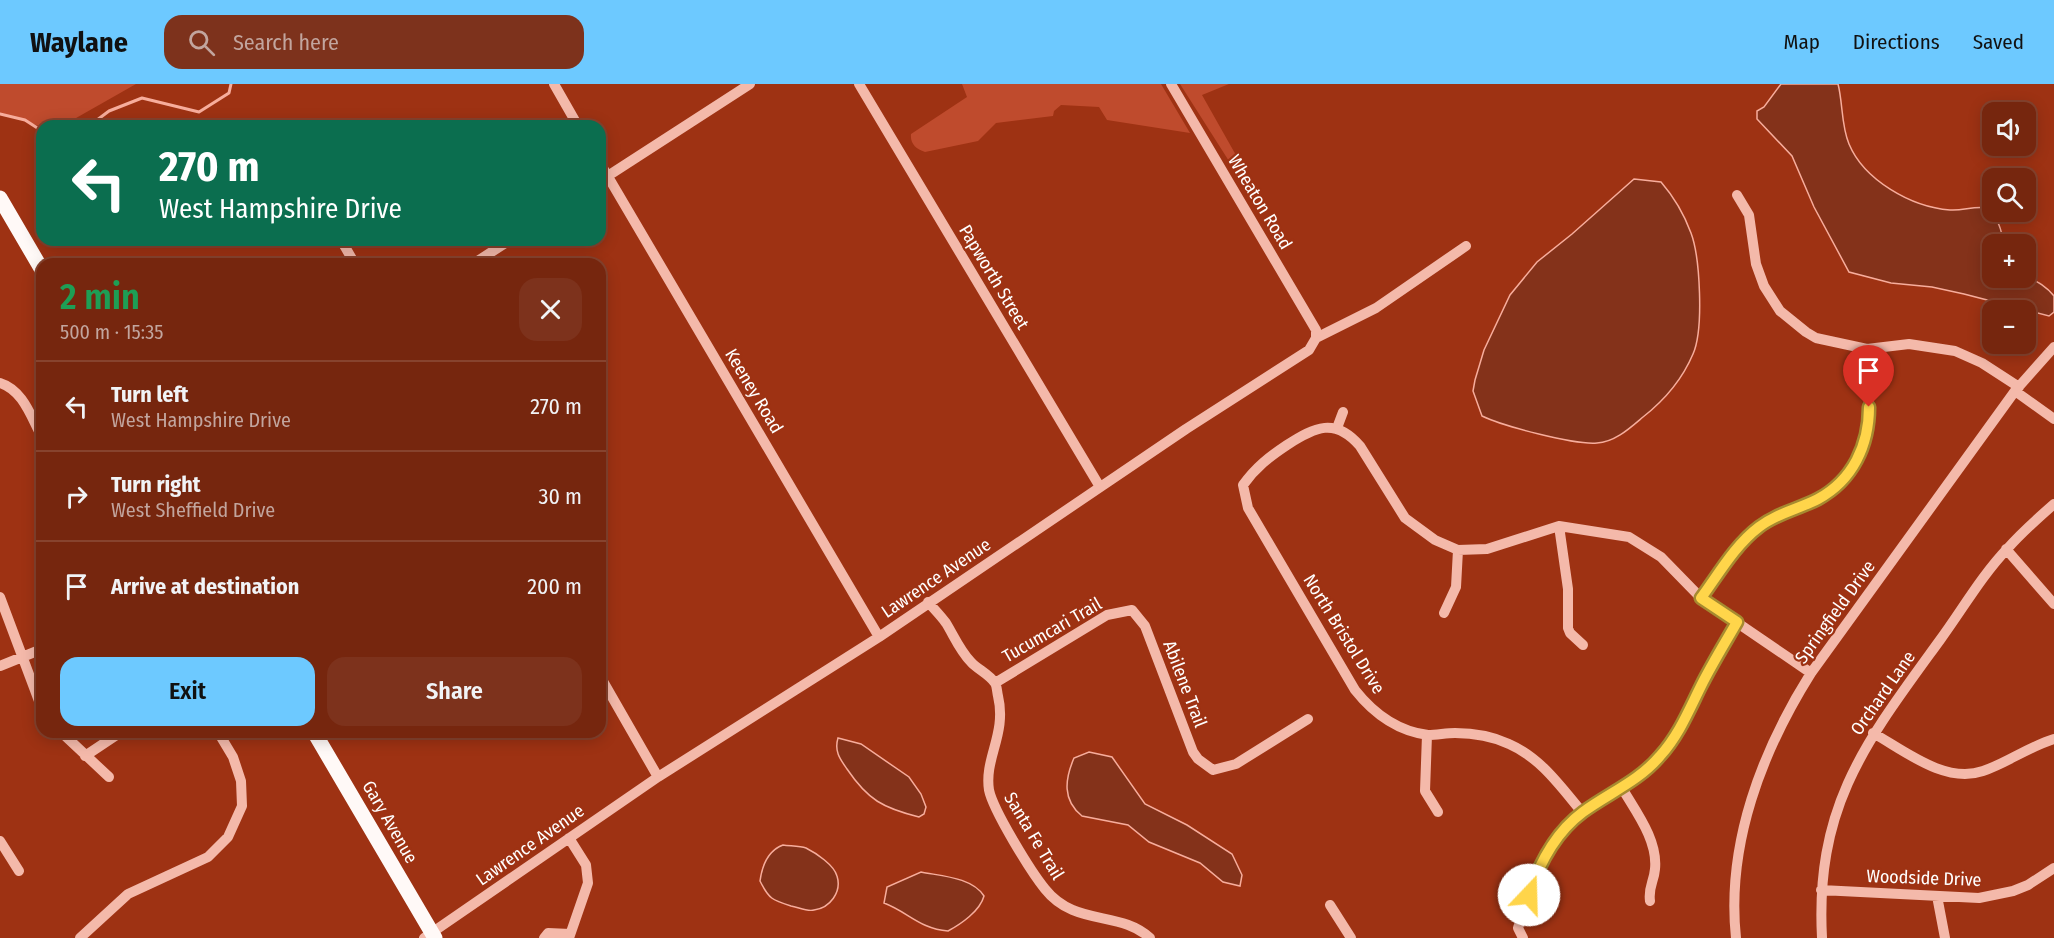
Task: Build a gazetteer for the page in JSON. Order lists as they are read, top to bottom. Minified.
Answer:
{"streets":{"main road":["Gary Avenue"],"street":["Wheaton Road","Papworth Street","Keeney Road","Lawrence Avenue","Springfield Drive","Tucumcari Trail","North Bristol Drive","Abilene Trail","Orchard Lane","Santa Fe Trail","Woodside Drive"]},"crossings":[["Wheaton Road","Lawrence Avenue"],["Papworth Street","Lawrence Avenue"],["Keeney Road","Lawrence Avenue"],["Lawrence Avenue","Gary Avenue"],["Tucumcari Trail","Abilene Trail"],["Tucumcari Trail","Santa Fe Trail"],["Orchard Lane","Woodside Drive"]],"page":{"header":"Waylane","search":"Search here","nav":["Map","Directions","Saved"],"map_buttons":["+","−"],"turn":["270 m","West Hampshire Drive"],"heading":["2 min","500 m · 15:35"],"list":[{"name":"Turn left","note":"West Hampshire Drive","value":"270 m"},{"name":"Turn right","note":"West Sheffield Drive","value":"30 m"},{"name":"Arrive at destination","value":"200 m"}],"buttons":["Exit","Share"]}}
